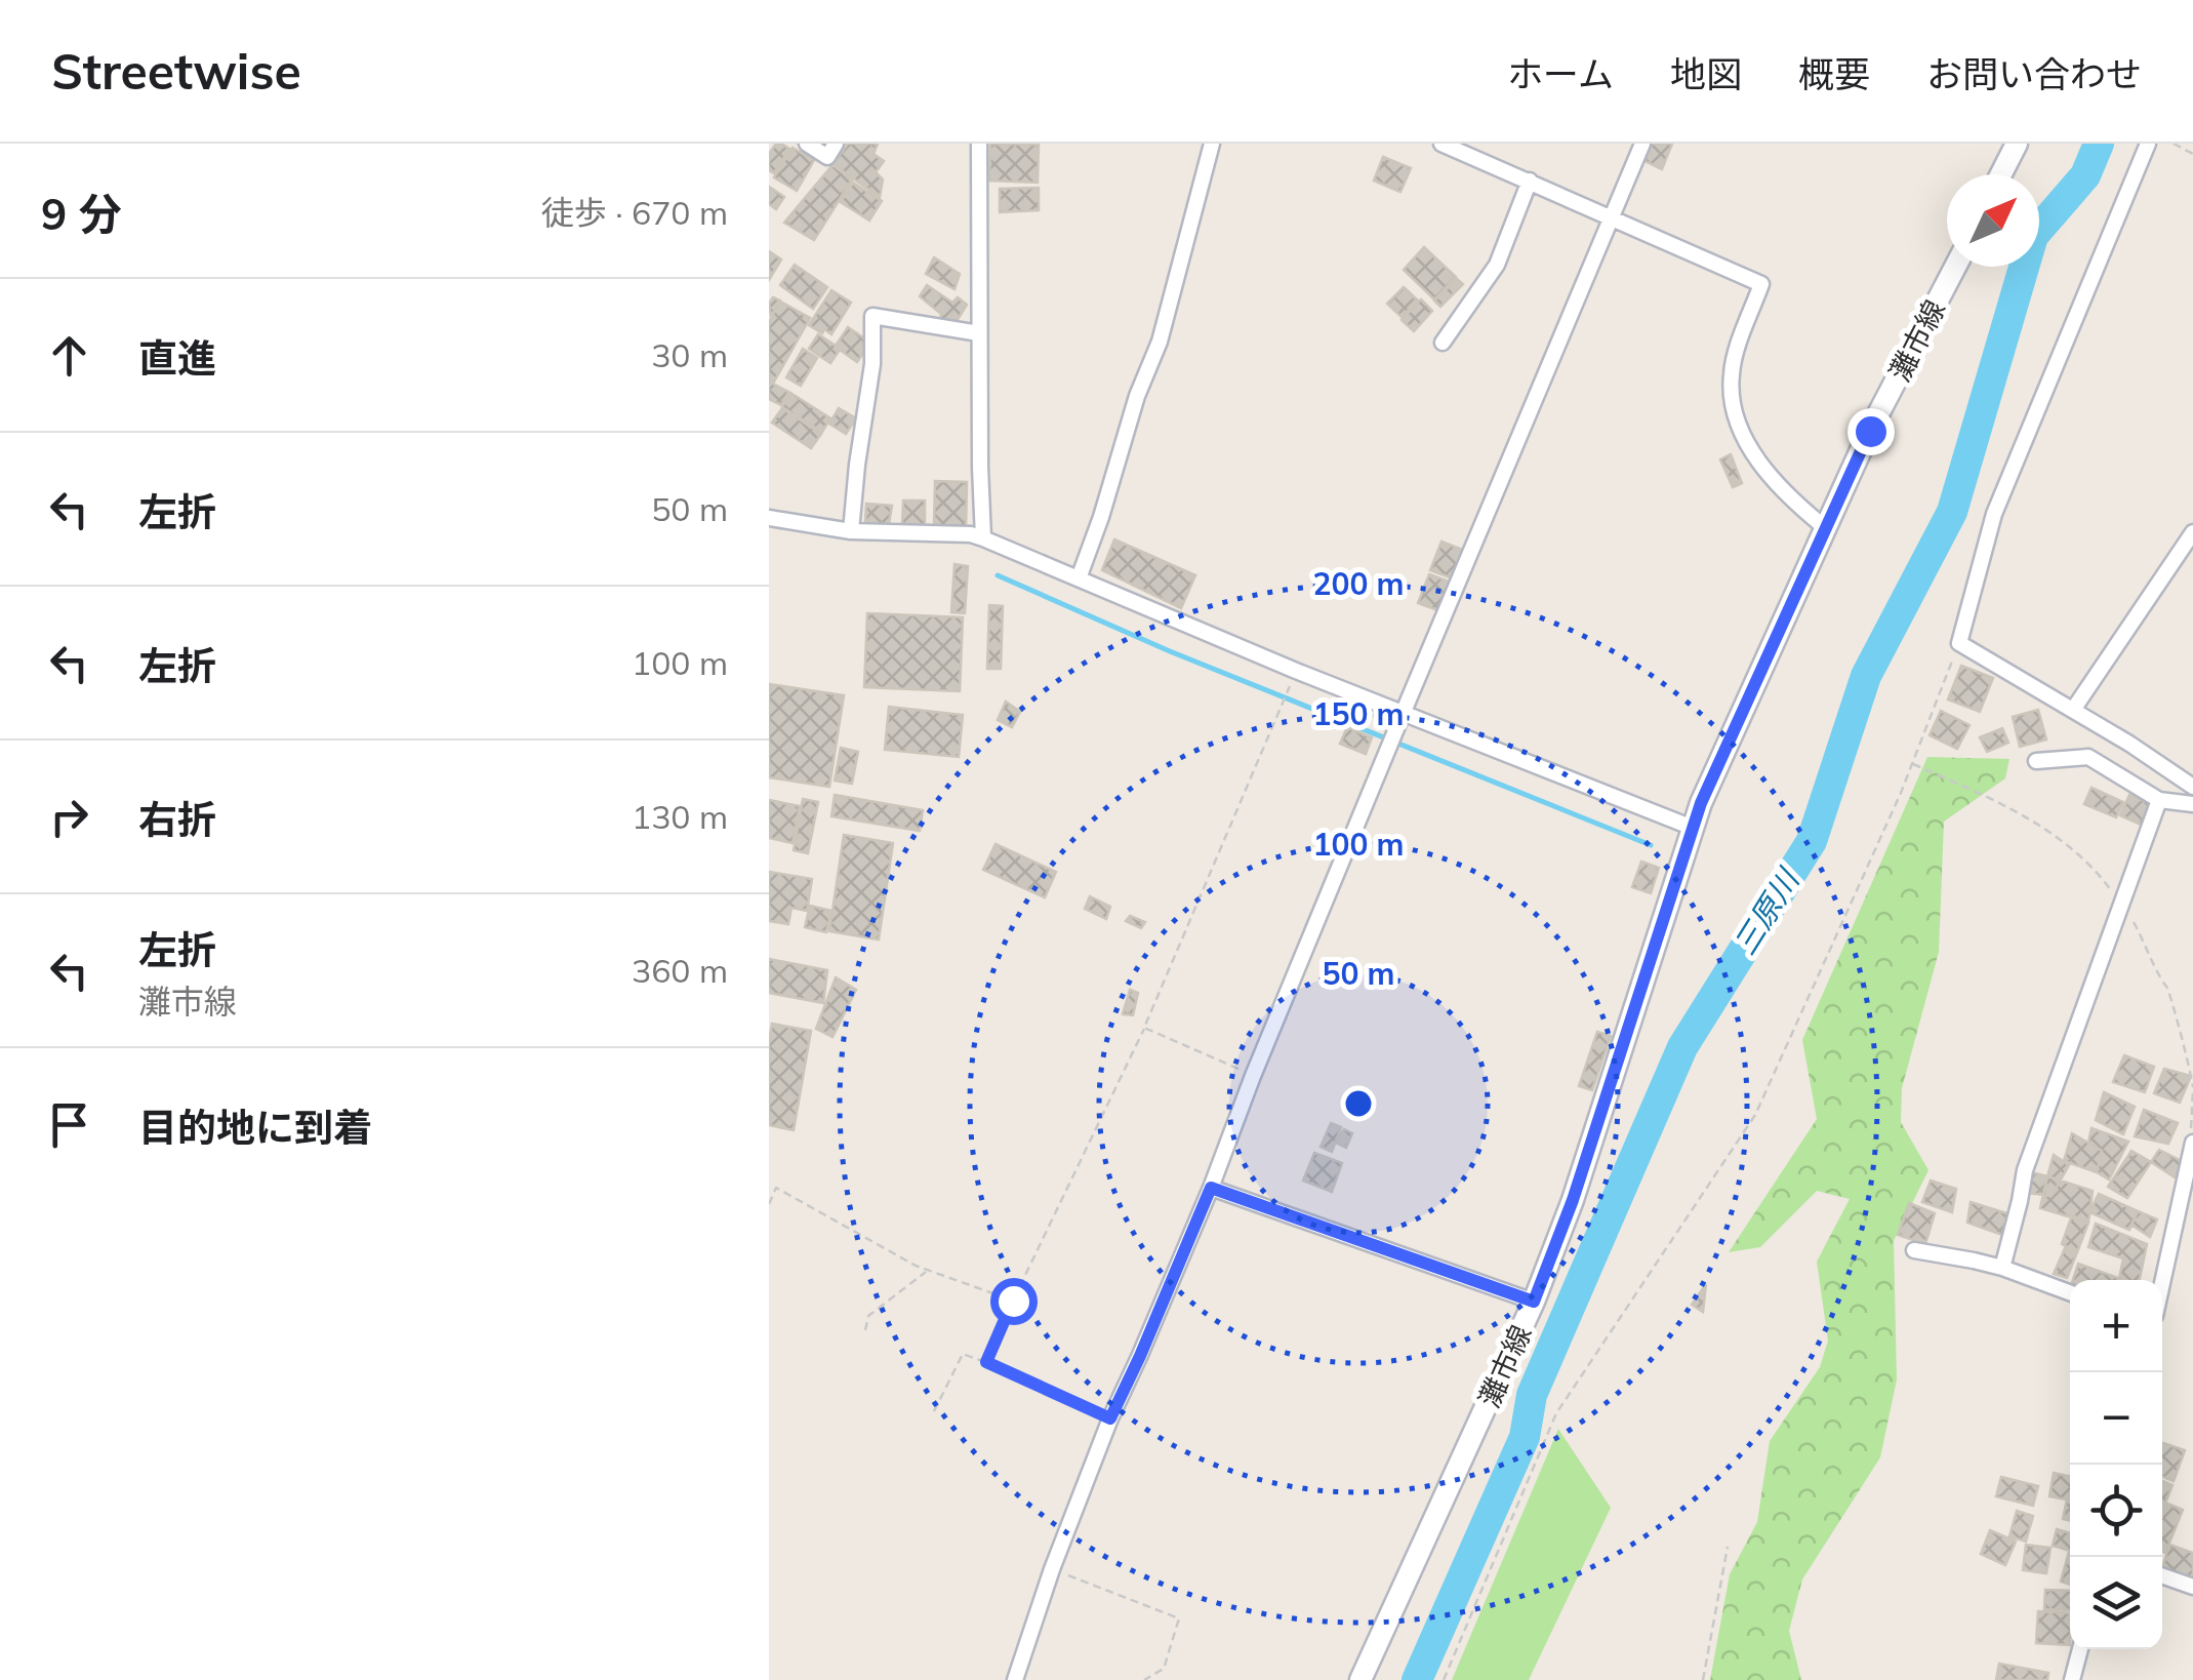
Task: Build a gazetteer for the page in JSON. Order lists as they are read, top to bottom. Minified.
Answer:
{"streets":{"main road":["灘市線"]},"water":["三原川"],"north":"top right","page":{"header":"Streetwise","nav":["ホーム","地図","概要","お問い合わせ"],"heading":["9 分","徒歩 · 670 m"],"list":[["直進","30 m"],["左折","50 m"],["左折","100 m"],["右折","130 m"],["左折","灘市線","360 m"],"目的地に到着"],"map_buttons":["+","−"]},"rings":["200 m","150 m","100 m","50 m"]}
